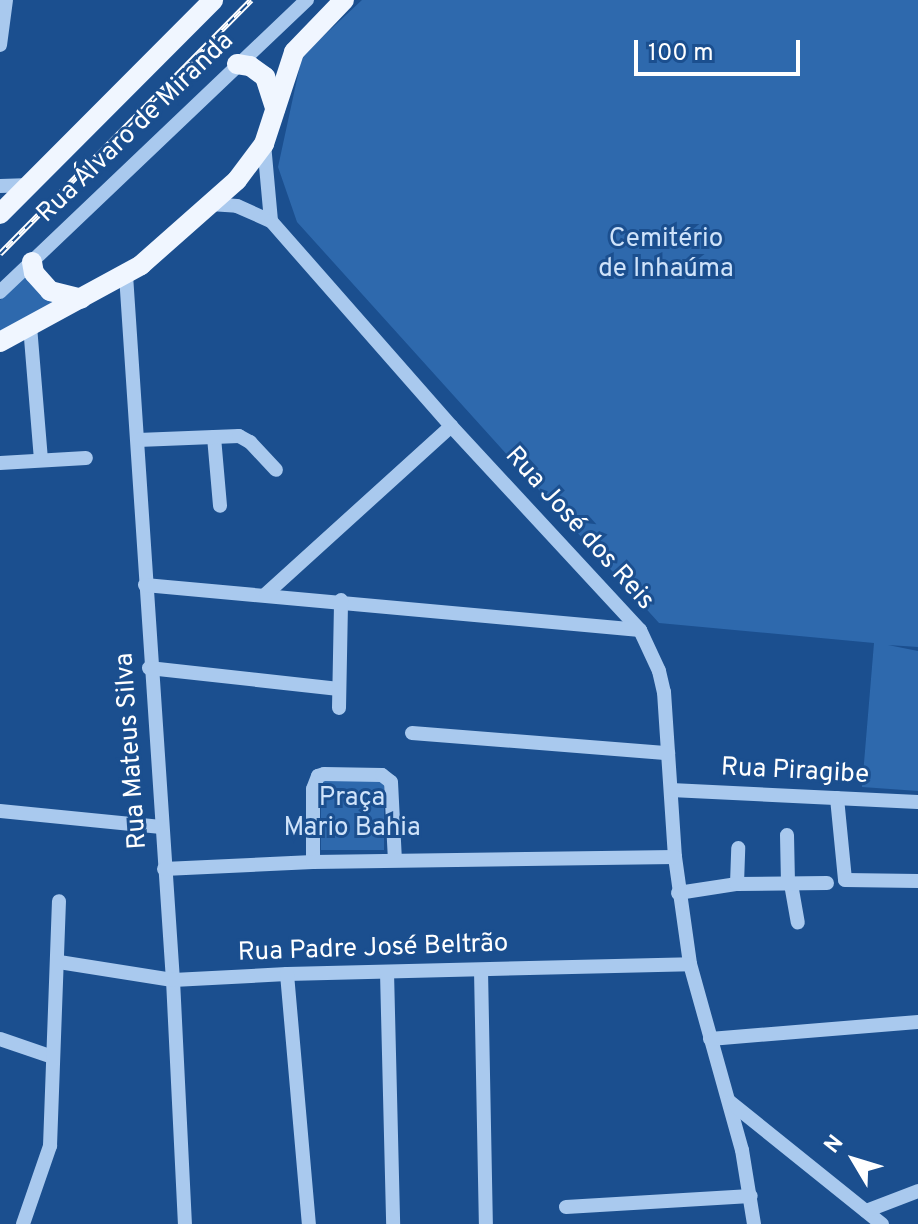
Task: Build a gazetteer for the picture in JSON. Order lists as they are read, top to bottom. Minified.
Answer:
{"streets":{"street":["Rua Álvaro de Miranda","Rua José dos Reis","Rua Mateus Silva","Rua Piragibe","Rua Padre José Beltrão"]},"crossings":[["Rua José dos Reis","Rua Piragibe"],["Rua José dos Reis","Rua Padre José Beltrão"],["Rua Mateus Silva","Rua Padre José Beltrão"]],"parks":["Cemitério de Inhaúma","Praça Mario Bahia"],"scale_bar":"100 m","north":"top left"}
